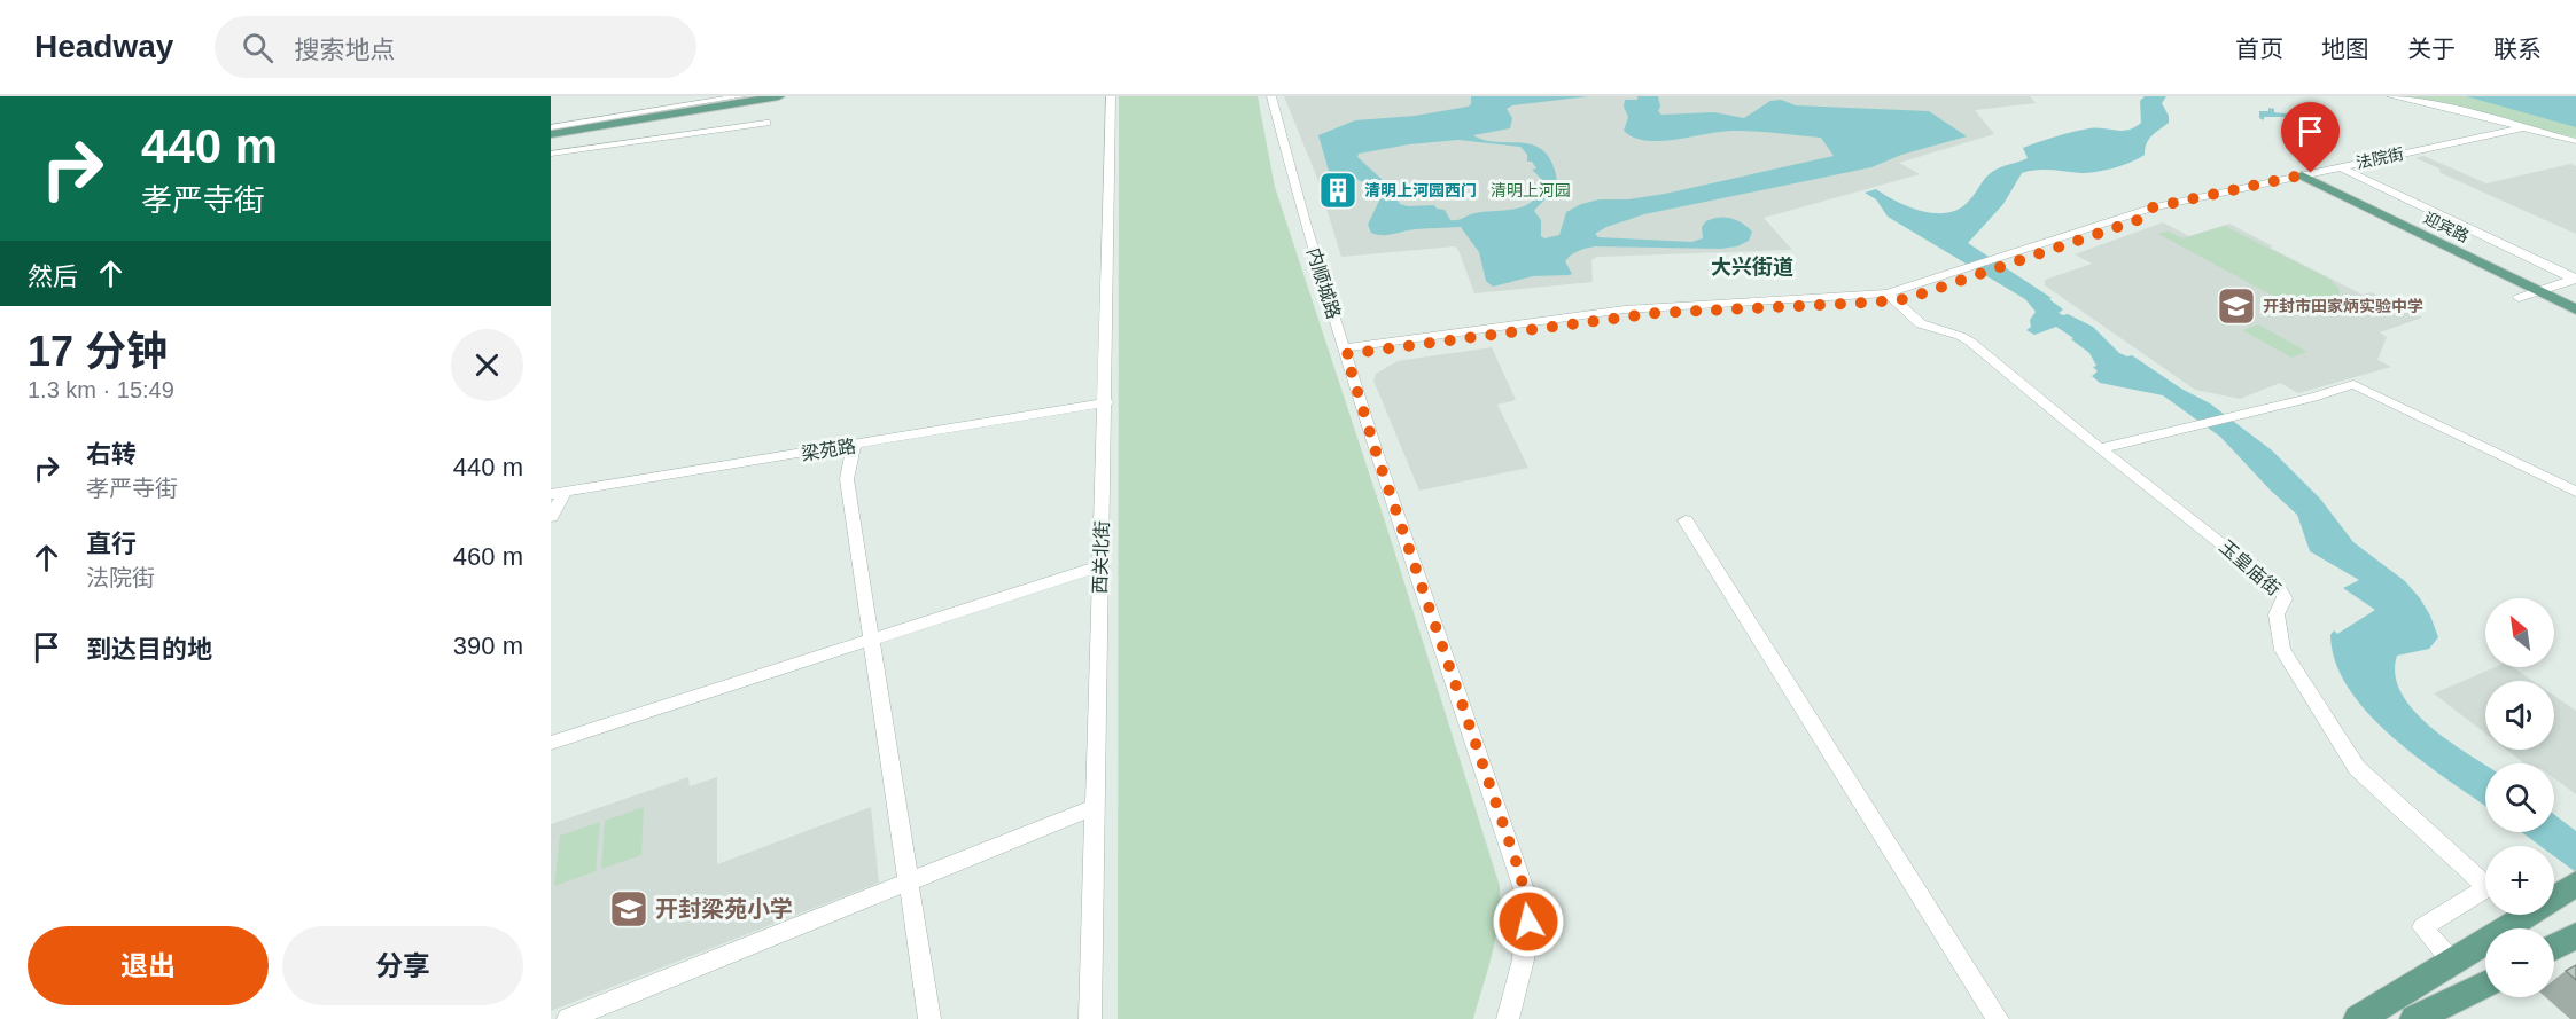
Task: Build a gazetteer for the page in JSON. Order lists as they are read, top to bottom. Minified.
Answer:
{"streets":{"main road":["迎宾路"],"street":["法院街","内顺城路","梁苑路","西关北街","玉皇庙街"]},"crossings":[["法院街","迎宾路"],["梁苑路","西关北街"]],"districts":["大兴街道"],"parks":["清明上河园"],"places":{"building":["清明上河园西门"],"school or university":["开封市田家炳实验中学","开封梁苑小学"]},"north":"top left","page":{"header":"Headway","search":"搜索地点","nav":["首页","地图","关于","联系"],"turn":["440 m","孝严寺街"],"then":"然后","heading":["17 分钟","1.3 km · 15:49"],"list":[{"name":"右转","note":"孝严寺街","value":"440 m"},{"name":"直行","note":"法院街","value":"460 m"},{"name":"到达目的地","value":"390 m"}],"map_buttons":["+","−"],"buttons":["退出","分享"]}}
